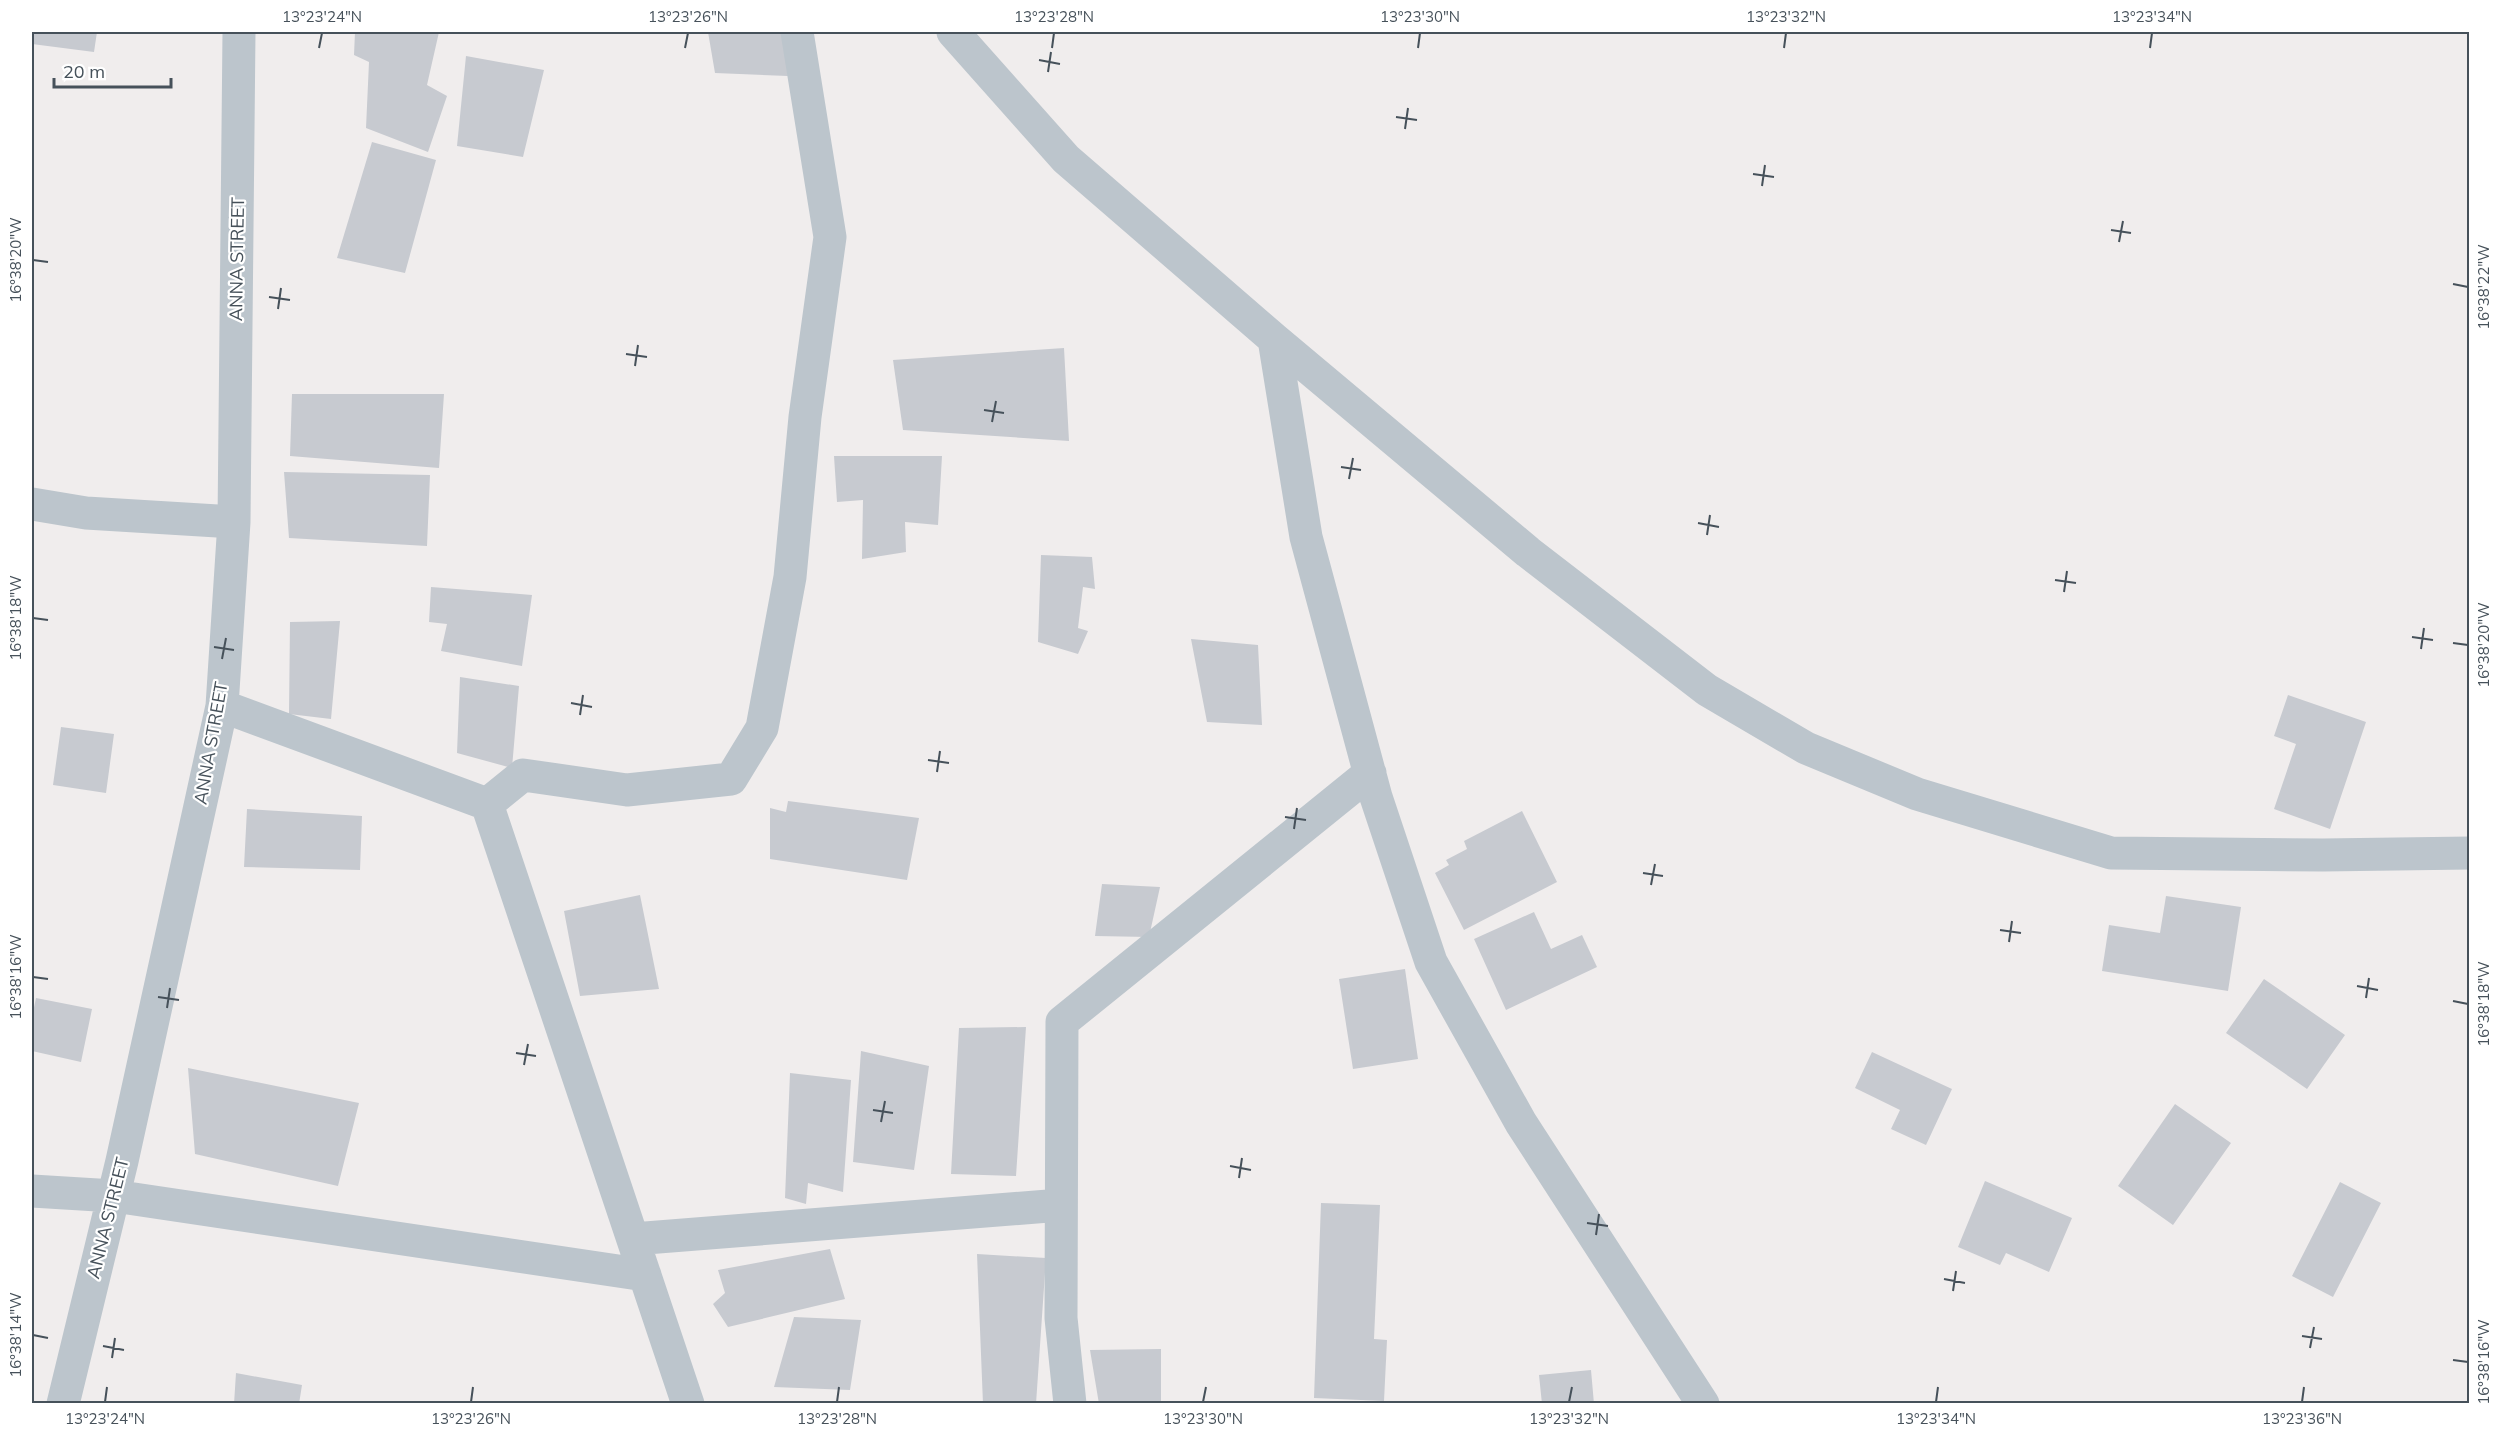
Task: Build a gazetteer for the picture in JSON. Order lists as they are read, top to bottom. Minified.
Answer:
{"streets":{"street":["ANNA STREET"]},"scale_bar":"20 m","coordinates":["13°23'24\"N","13°23'26\"N","13°23'28\"N","13°23'30\"N","13°23'32\"N","13°23'34\"N","16°38'20\"W","16°38'22\"W","16°38'18\"W","16°38'16\"W","16°38'14\"W","13°23'36\"N"]}
